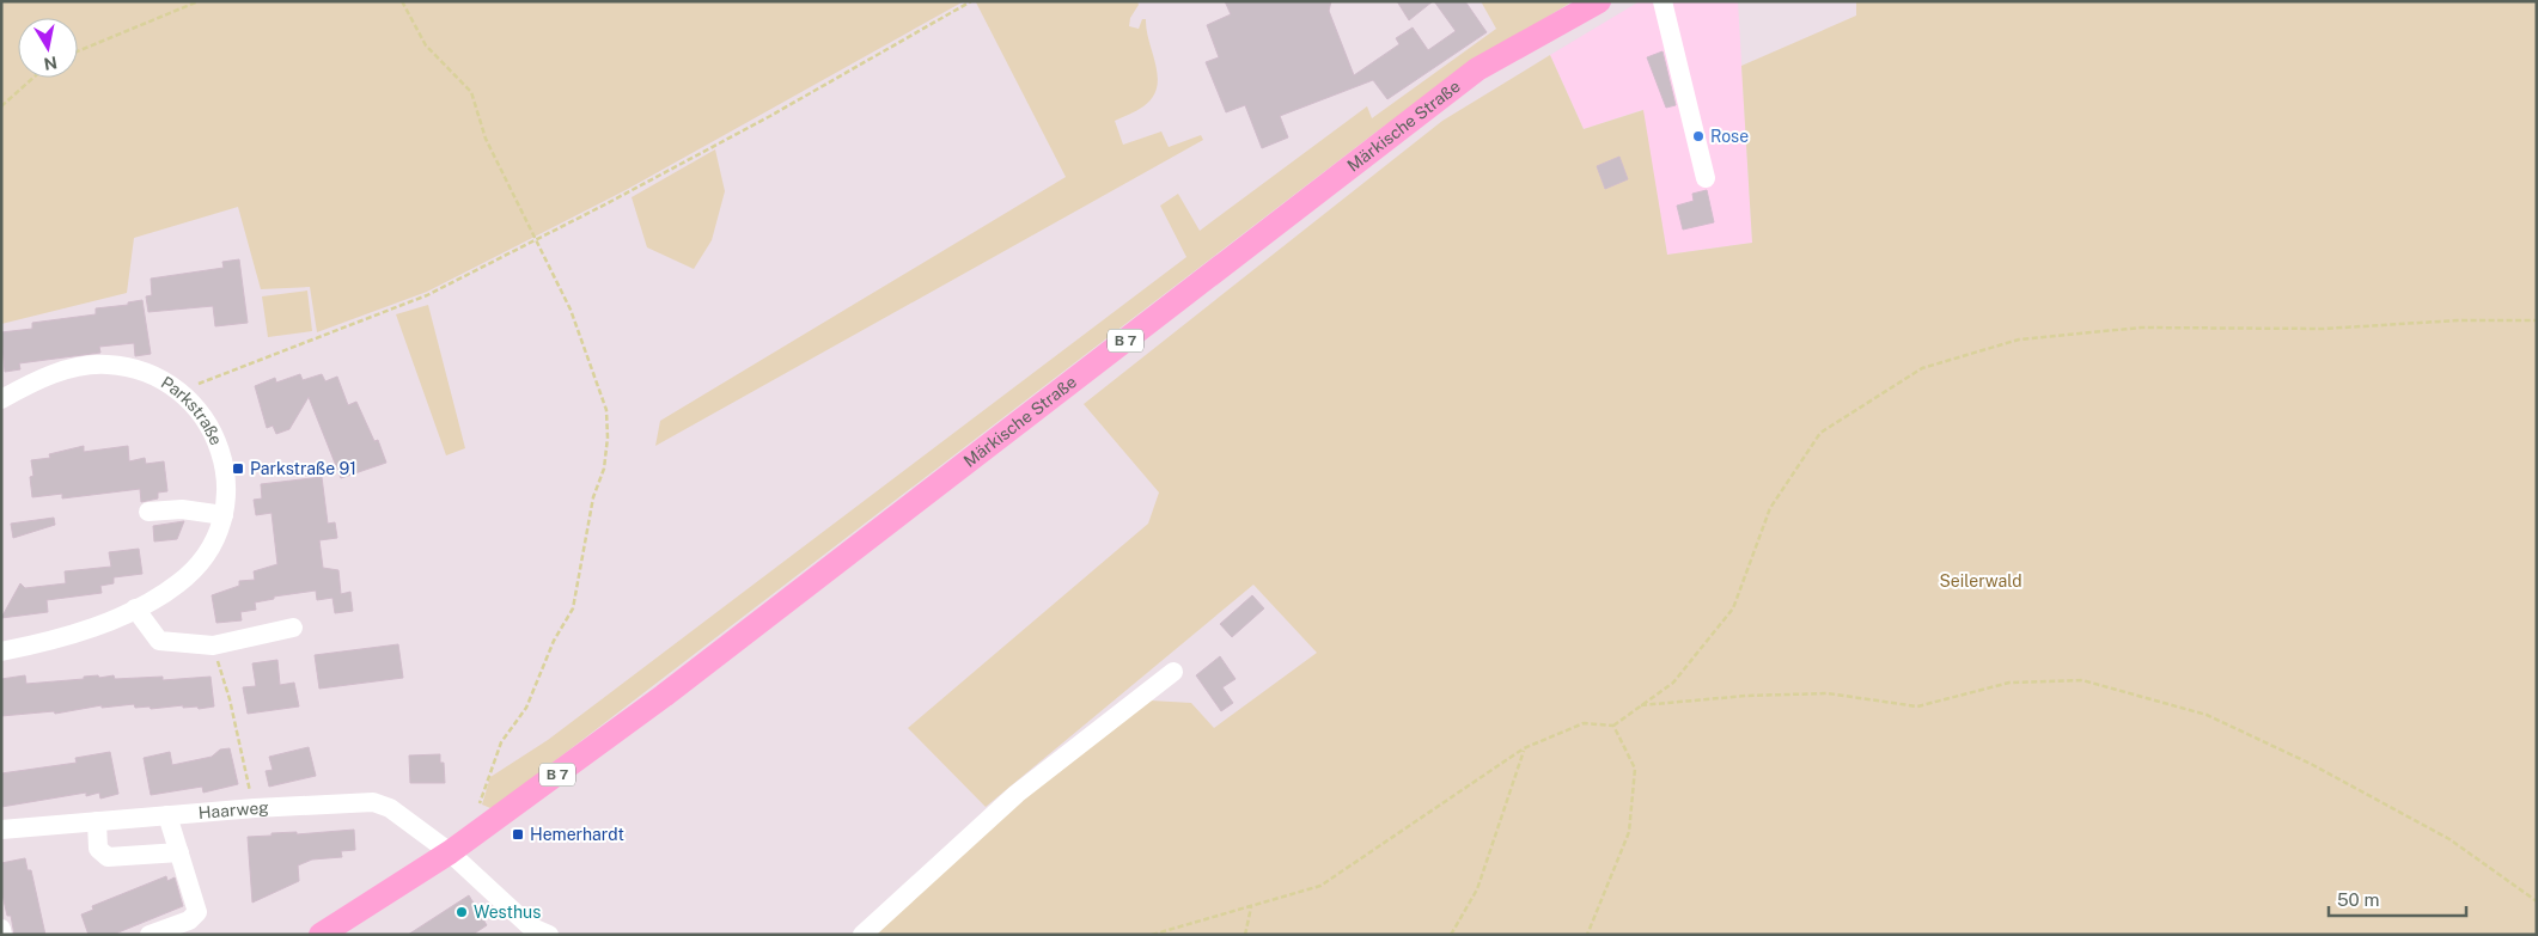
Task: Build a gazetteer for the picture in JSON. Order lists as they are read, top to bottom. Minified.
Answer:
{"streets":{"main road":["Märkische Straße","B 7"],"street":["Parkstraße","Haarweg"]},"crossings":[["Märkische Straße","Haarweg"]],"parks":["Seilerwald"],"places":{"other":["Rose","Westhus"],"transit":["Parkstraße 91","Hemerhardt"]},"scale_bar":"50 m","north":"bottom"}
